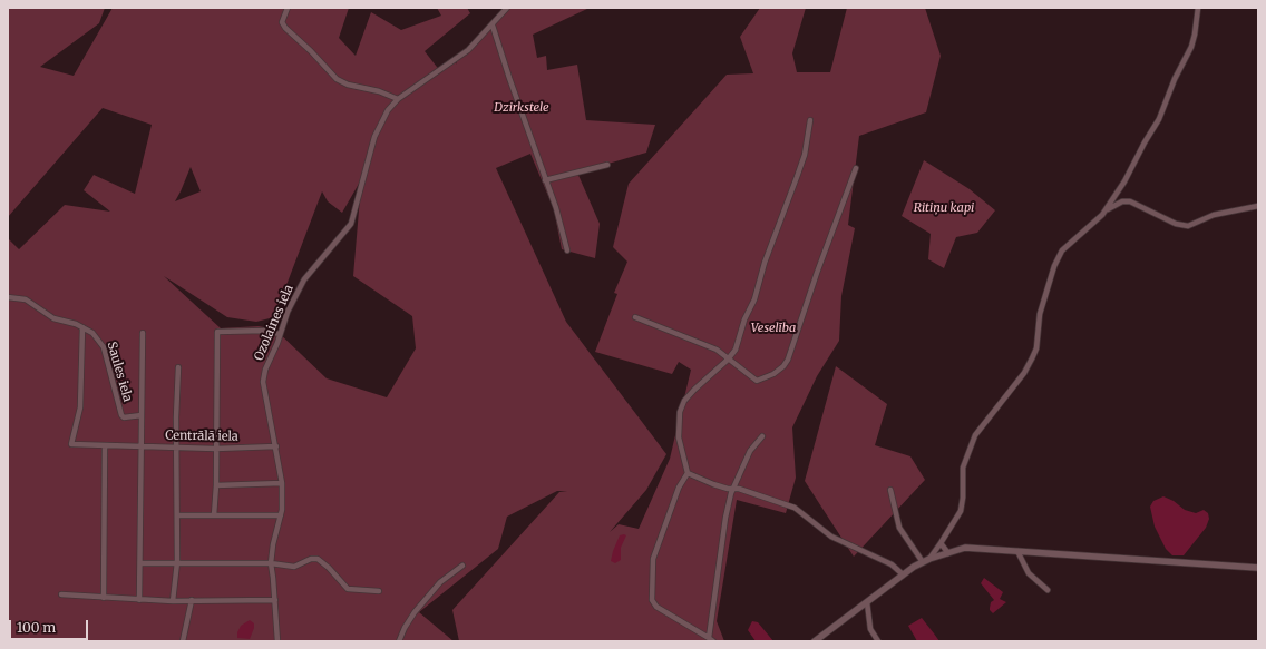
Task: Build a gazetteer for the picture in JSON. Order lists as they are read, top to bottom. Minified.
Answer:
{"streets":{"street":["Ozolaines iela","Saules iela","Centrālā iela"]},"crossings":[["Ozolaines iela","Centrālā iela"],["Saules iela","Centrālā iela"]],"parks":["Dzirkstele","Ritiņu kapi","Veselība"],"scale_bar":"100 m"}
